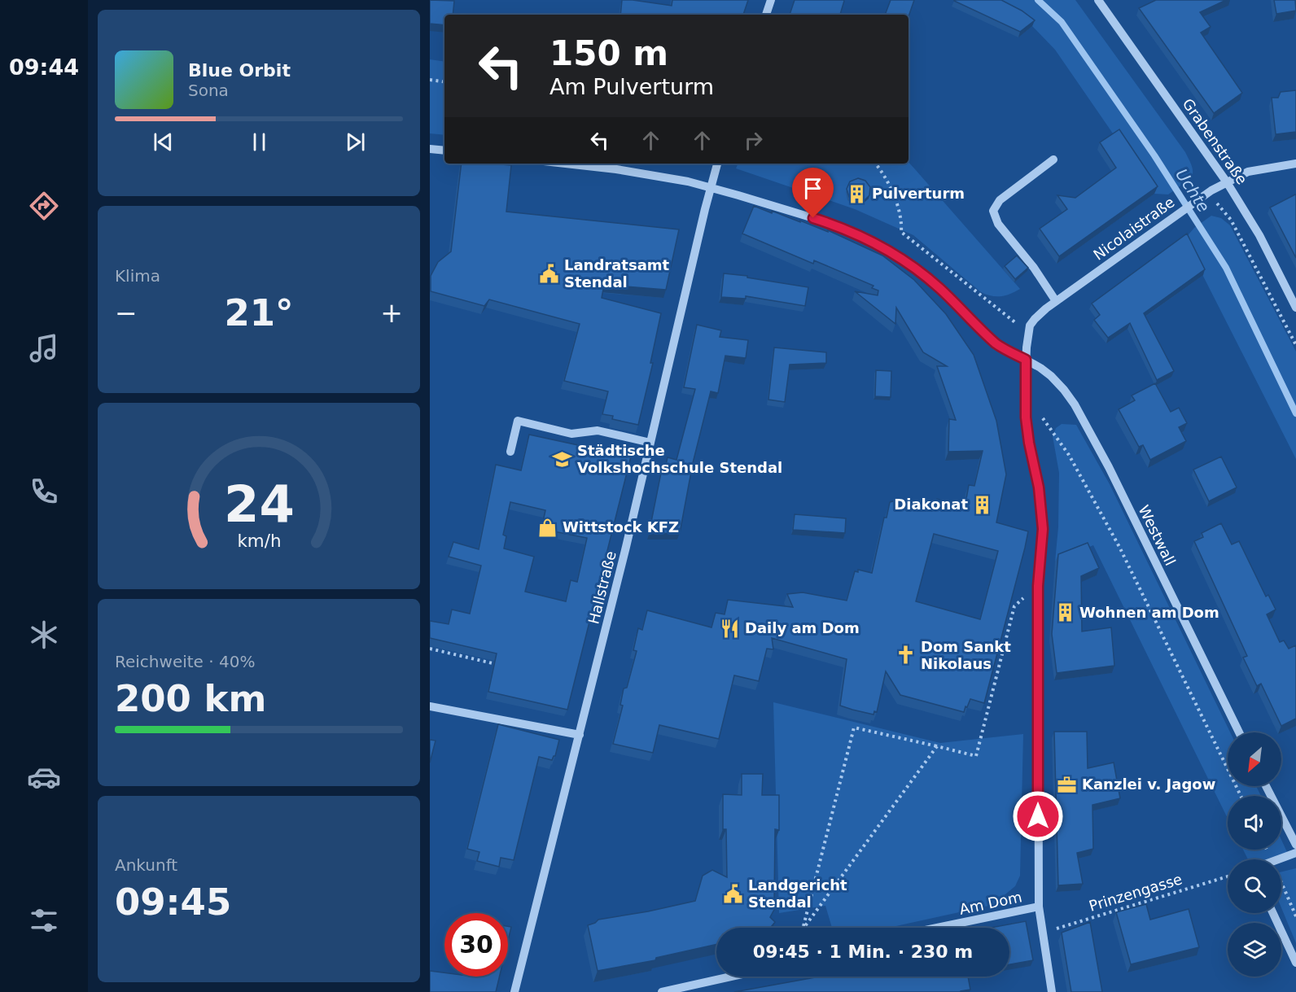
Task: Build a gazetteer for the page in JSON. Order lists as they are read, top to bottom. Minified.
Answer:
{"streets":{"street":["Grabenstraße","Nicolaistraße","Westwall","Hallstraße","Am Dom"],"path":["Prinzengasse"]},"crossings":[["Grabenstraße","Nicolaistraße"],["Nicolaistraße","Westwall"],["Nicolaistraße","Am Dom"],["Westwall","Hallstraße"],["Westwall","Am Dom"]],"water":["Uchte"],"places":{"building":["Pulverturm","Diakonat","Wohnen am Dom"],"public building":["Landratsamt Stendal","Landgericht Stendal"],"school or university":["Städtische Volkshochschule Stendal"],"shop":["Wittstock KFZ"],"restaurant":["Daily am Dom"],"church":["Dom Sankt Nikolaus"],"office":["Kanzlei v. Jagow"]},"north":"bottom left","page":{"tabs":"09:44","turn":["150 m","Am Pulverturm"],"song":["Blue Orbit","Sona"],"tile":["Klima",["Reichweite · 40%","200 km"],["Ankunft","09:45"]],"heat":["−","21°","+"],"limit":"30","trip":"09:45 · 1 Min. · 230 m","gauge":["24","km/h"]}}
